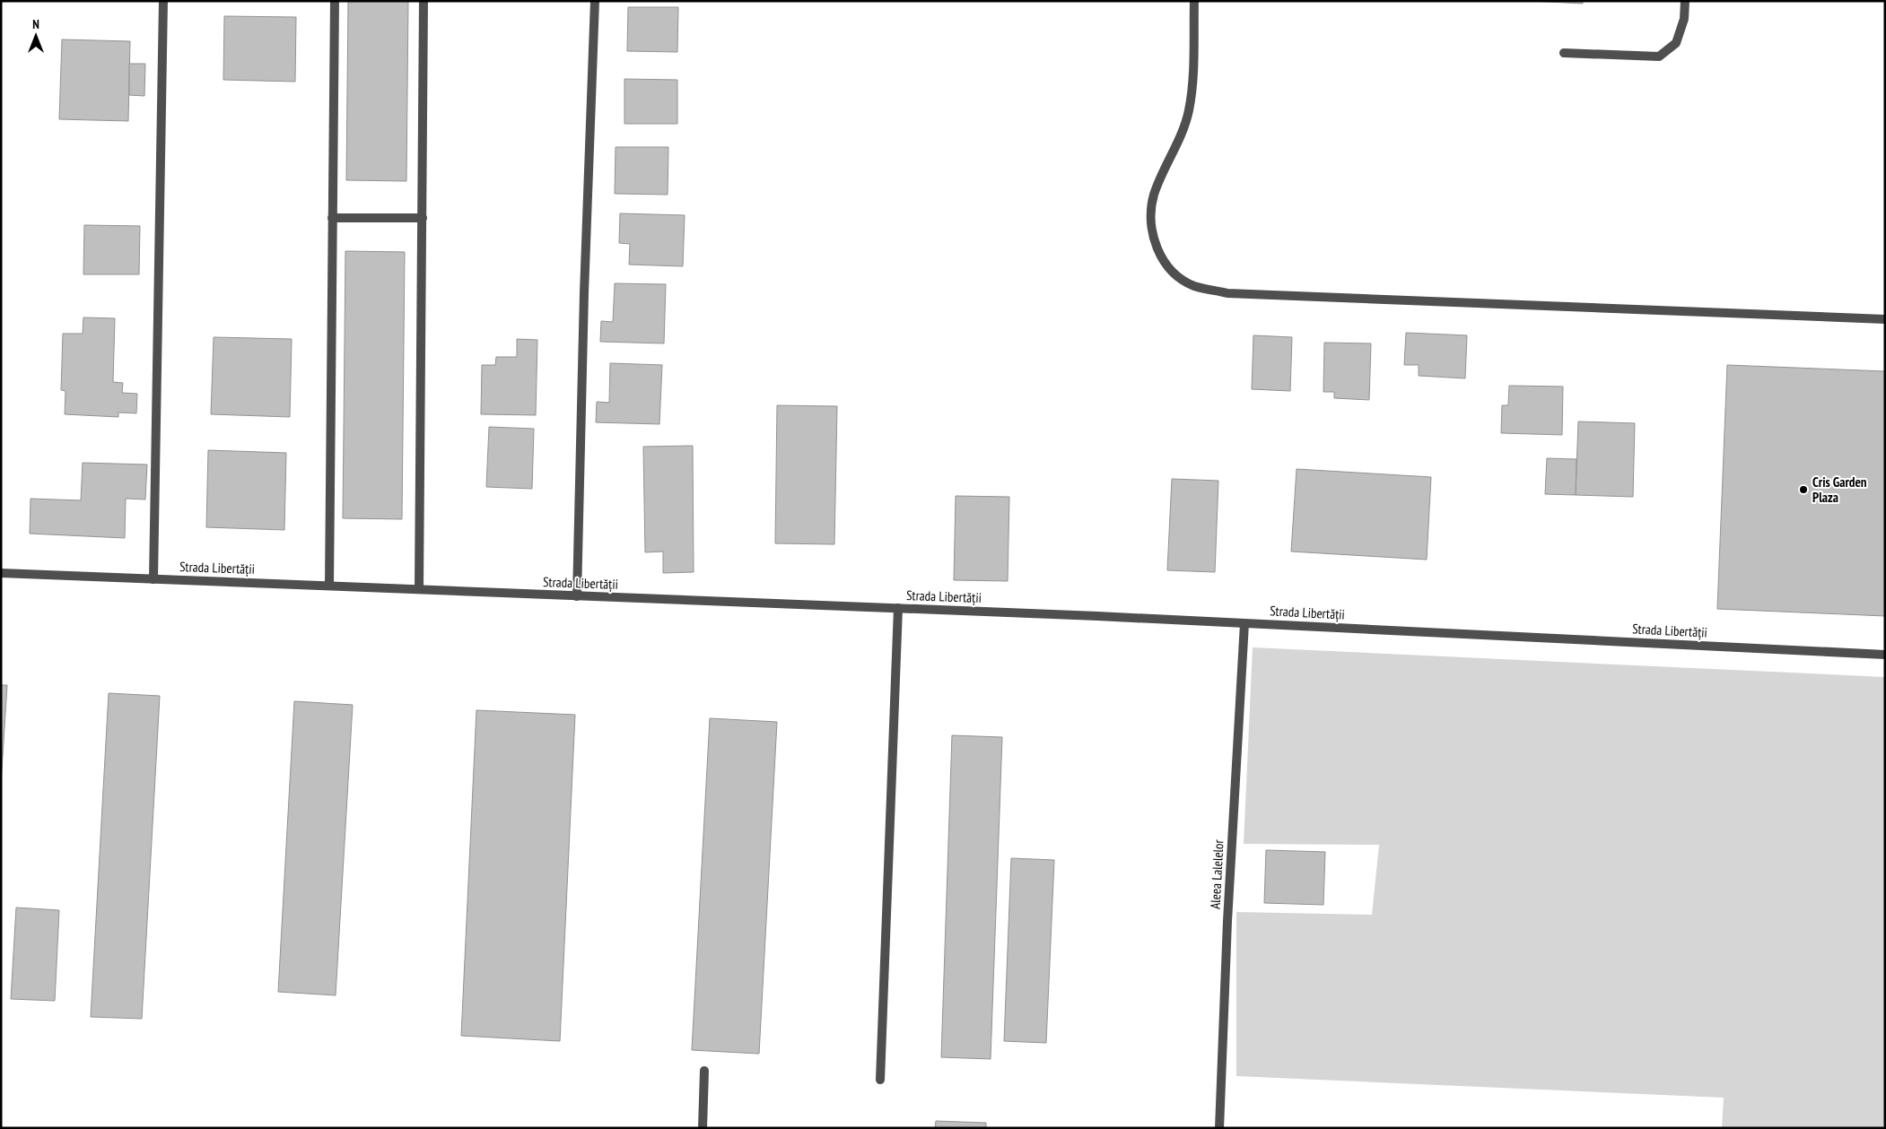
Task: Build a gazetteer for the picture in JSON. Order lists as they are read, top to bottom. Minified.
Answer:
{"streets":{"street":["Strada Libertății","Aleea Lalelelor"]},"crossings":[["Strada Libertății","Aleea Lalelelor"]],"places":["Cris Garden Plaza"],"north":"top"}
